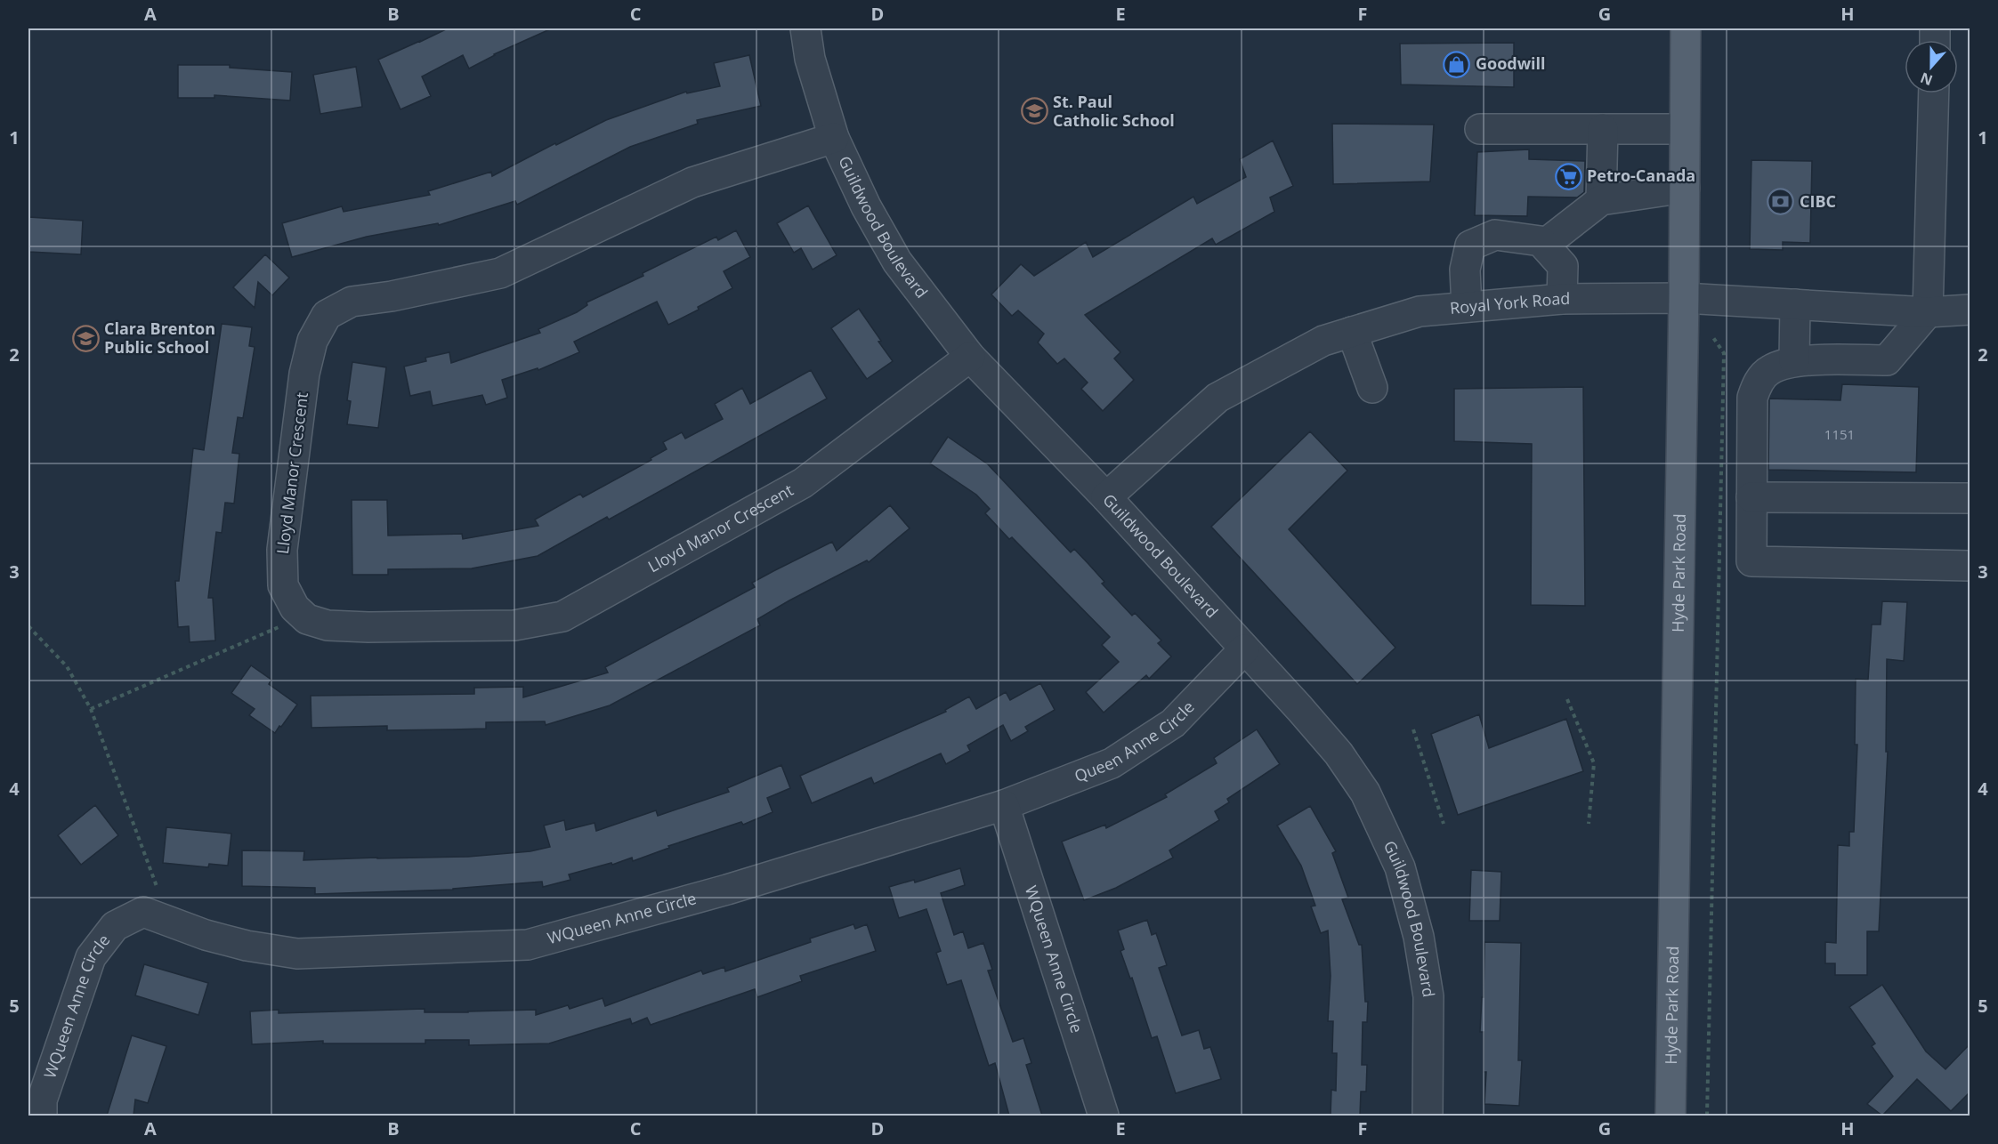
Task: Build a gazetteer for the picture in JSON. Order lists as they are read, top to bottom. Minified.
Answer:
{"streets":{"main road":["Hyde Park Road"],"street":["Guildwood Boulevard","Royal York Road","Lloyd Manor Crescent","Queen Anne Circle","WQueen Anne Circle"]},"crossings":[["Guildwood Boulevard","Royal York Road"],["Guildwood Boulevard","Lloyd Manor Crescent"],["Guildwood Boulevard","Queen Anne Circle"],["Royal York Road","Hyde Park Road"],["Queen Anne Circle","WQueen Anne Circle"]],"places":{"shop":["Goodwill"],"school or university":["St. Paul Catholic School","Clara Brenton Public School"],"supermarket":["Petro-Canada"],"bank":["CIBC"]},"house_numbers":["1151"],"north":"bottom","grid":{"columns":["A","B","C","D","E","F","G","H"],"rows":["1","2","3","4","5"]}}
